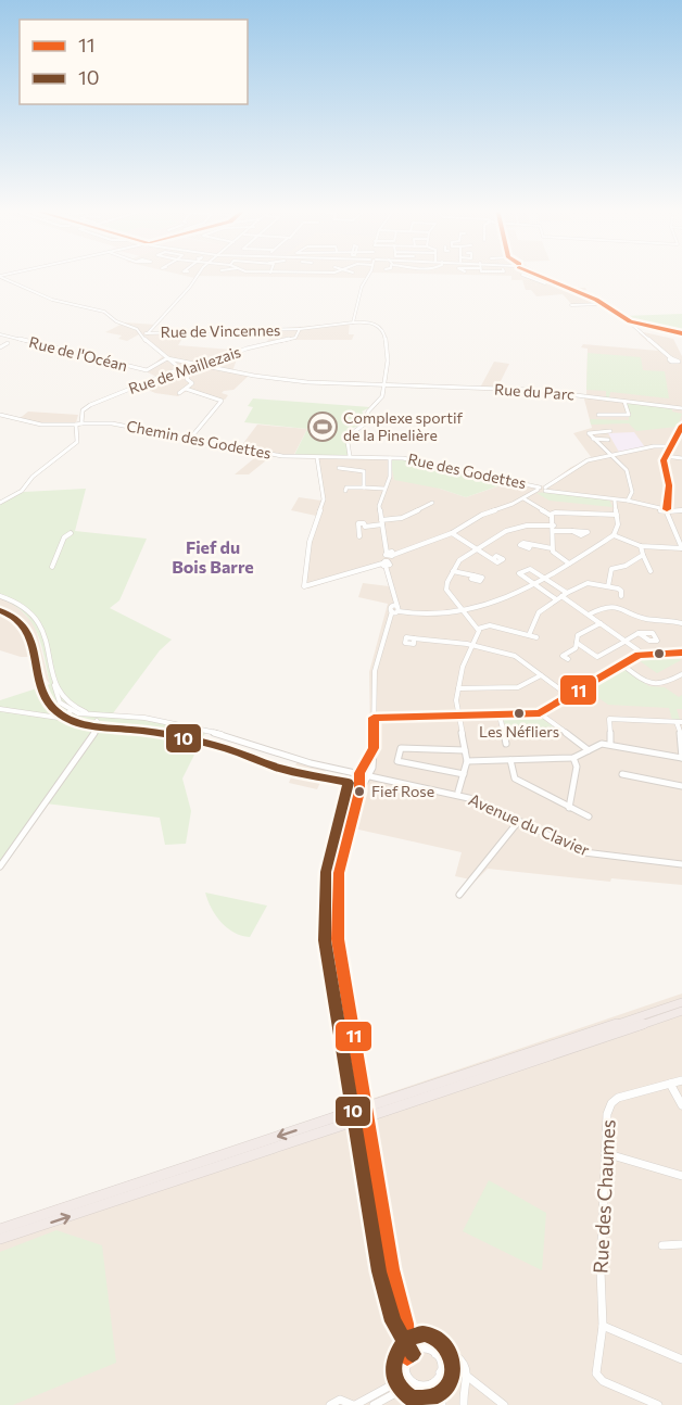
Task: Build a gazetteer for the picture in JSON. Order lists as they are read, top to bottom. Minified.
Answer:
{"streets":{"street":["Rue de Vincennes","Rue de l'Océan","Rue de Maillezais","Rue du Parc","Chemin des Godettes","Rue des Godettes","Avenue du Clavier","Rue des Chaumes"]},"crossings":[["Rue de Vincennes","Rue de Maillezais"],["Rue de Maillezais","Rue du Parc"],["Rue de Maillezais","Chemin des Godettes"],["Chemin des Godettes","Rue des Godettes"]],"districts":["Fief du Bois Barre"],"places":{"sports":["Complexe sportif de la Pinelière"],"other":["Les Néfliers","Fief Rose"]},"lines":["transit line 11","transit line 10"],"legend":["11","10"]}
